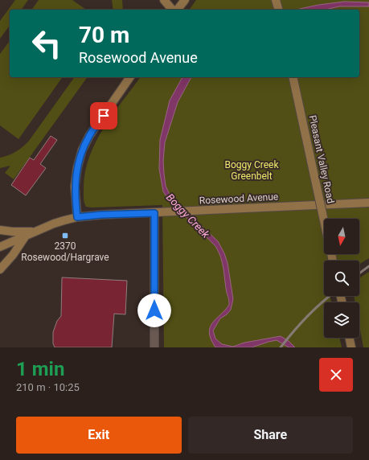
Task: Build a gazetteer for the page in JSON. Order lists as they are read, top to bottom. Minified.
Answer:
{"streets":{"street":["Pleasant Valley Road","Rosewood Avenue"]},"water":["Boggy Creek"],"parks":["Boggy Creek Greenbelt"],"places":{"transit":["2370 Rosewood/Hargrave"]},"north":"bottom","page":{"turn":["70 m","Rosewood Avenue"],"heading":["1 min","210 m · 10:25"],"buttons":["Exit","Share"]}}
